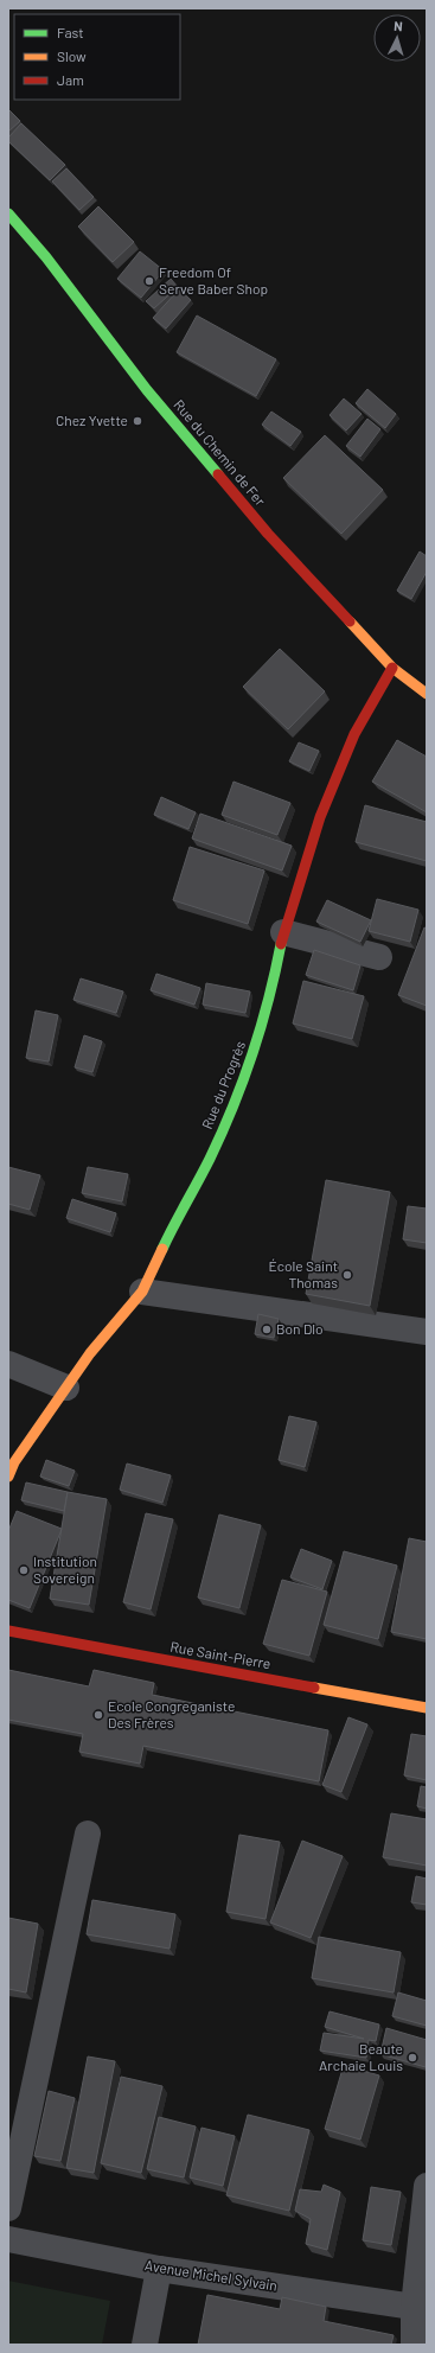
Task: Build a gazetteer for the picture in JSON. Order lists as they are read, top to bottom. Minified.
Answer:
{"streets":{"street":["Rue du Chemin de Fer","Rue du Progrès","Rue Saint-Pierre","Avenue Michel Sylvain"]},"crossings":[["Rue du Chemin de Fer","Rue du Progrès"]],"places":["Freedom Of Serve Baber Shop","Chez Yvette","École Saint Thomas","Bon Dlo","Institution Sovereign","Ecole Congreganiste Des Frères","Beaute Archaie Louis"],"legend":["Fast","Slow","Jam"],"north":"top"}
